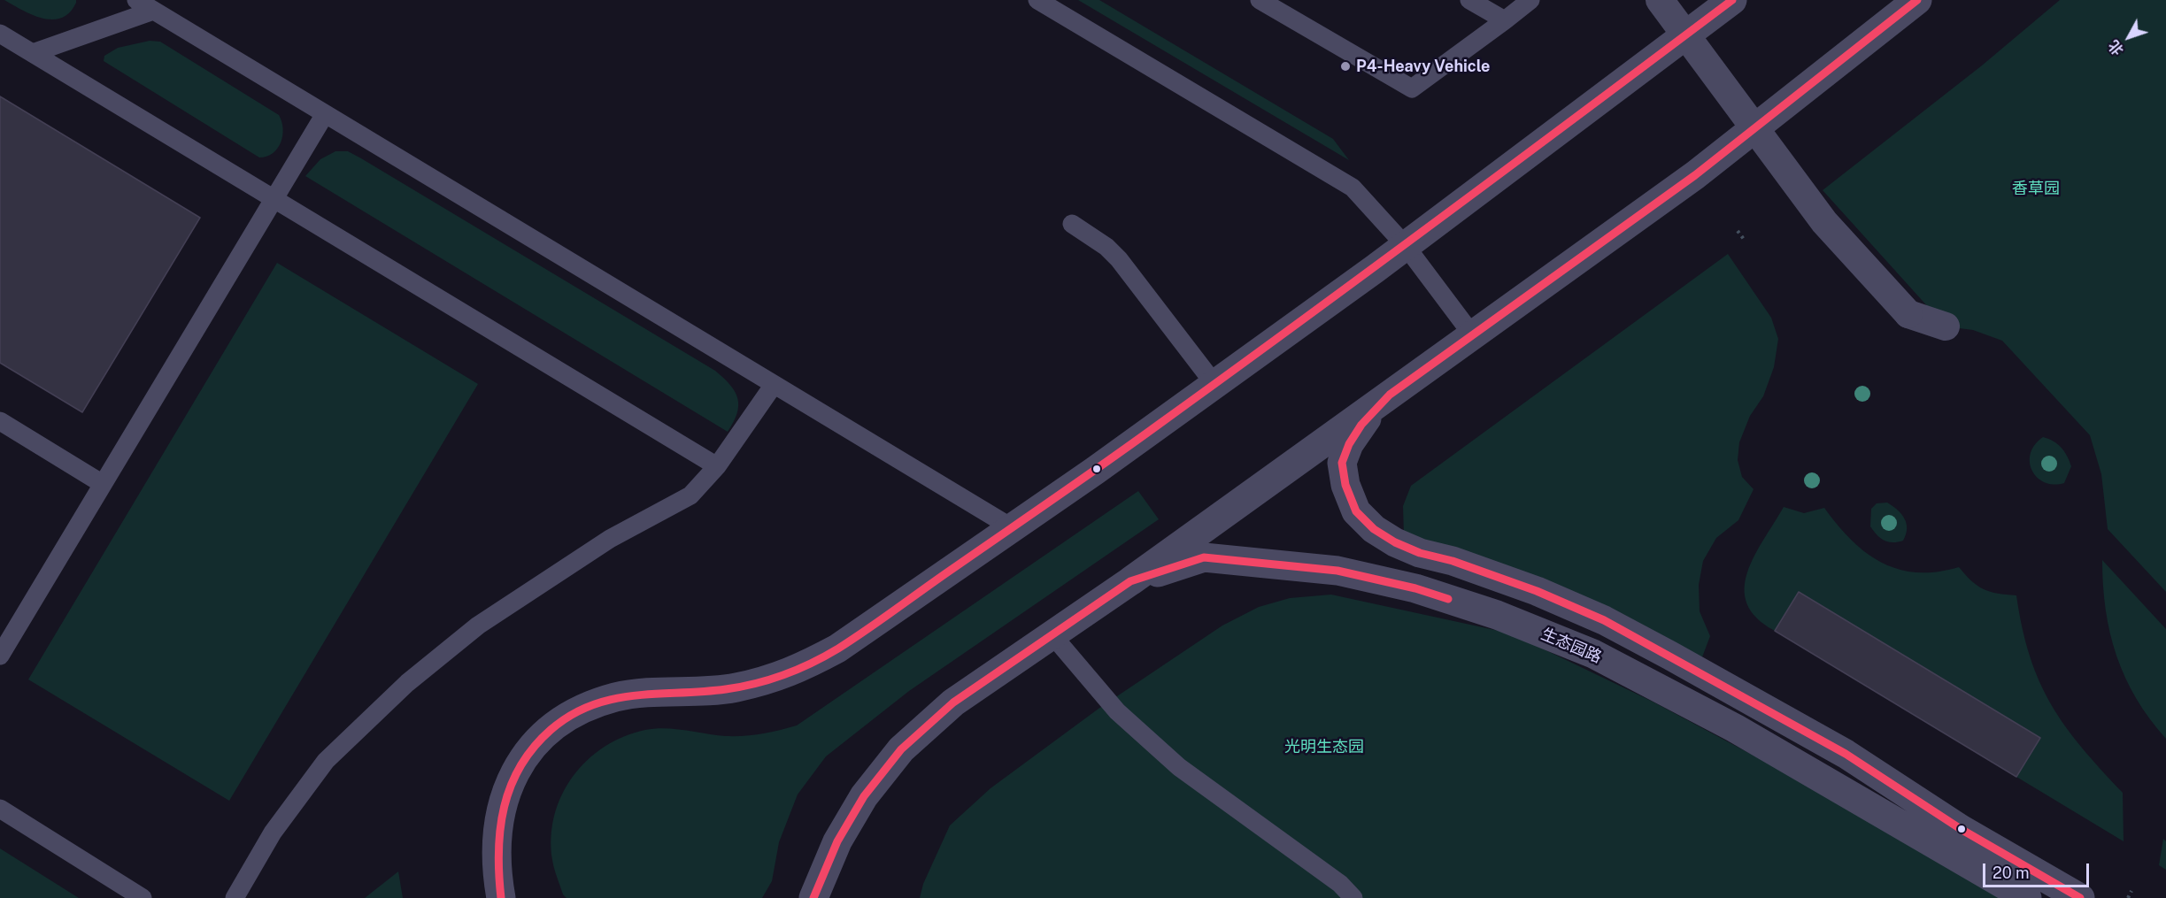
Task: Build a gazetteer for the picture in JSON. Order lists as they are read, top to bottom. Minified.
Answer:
{"streets":{"street":["生态园路"]},"parks":["香草园","光明生态园"],"places":["P4-Heavy Vehicle"],"scale_bar":"20 m","north":"bottom left"}
